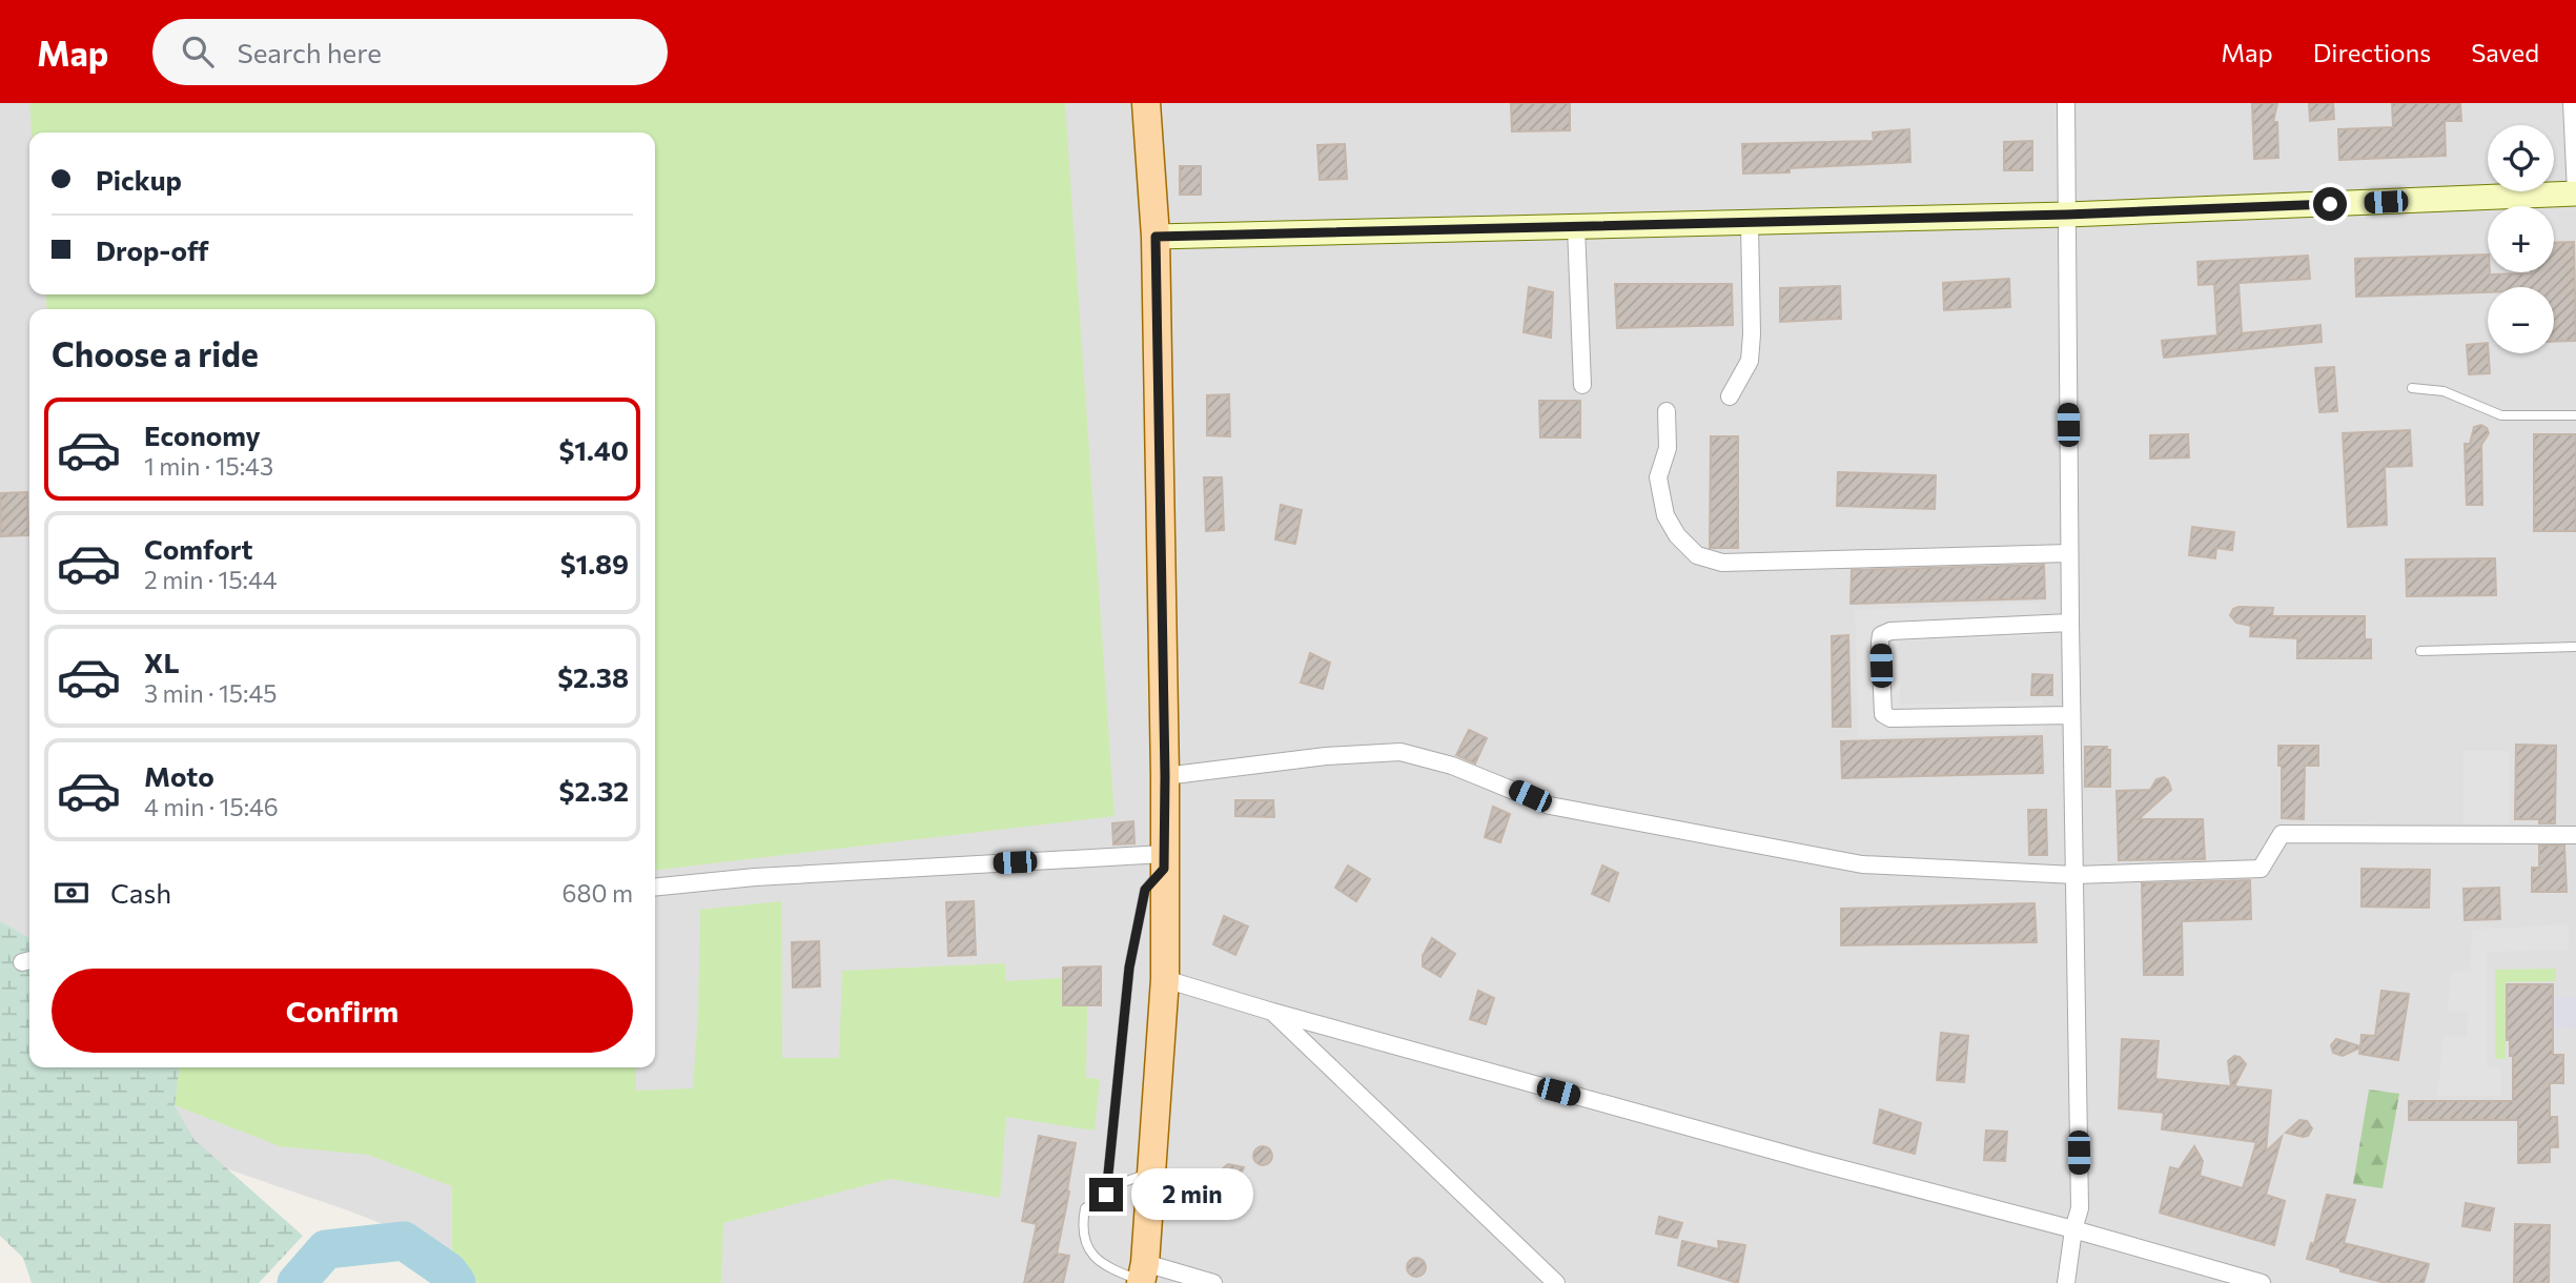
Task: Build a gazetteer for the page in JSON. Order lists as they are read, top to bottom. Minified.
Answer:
{"page":{"header":"Map","search":"Search here","nav":["Map","Directions","Saved"],"map_buttons":["+","−"],"banner":["Pickup","Drop-off"],"heading":"Choose a ride","list":[{"name":"Economy","note":"1 min · 15:43","value":"$1.40"},{"name":"Comfort","note":"2 min · 15:44","value":"$1.89"},{"name":"XL","note":"3 min · 15:45","value":"$2.38"},{"name":"Moto","note":"4 min · 15:46","value":"$2.32"}],"pay":["Cash","680 m"],"buttons":"Confirm","bubble":"2 min"}}
